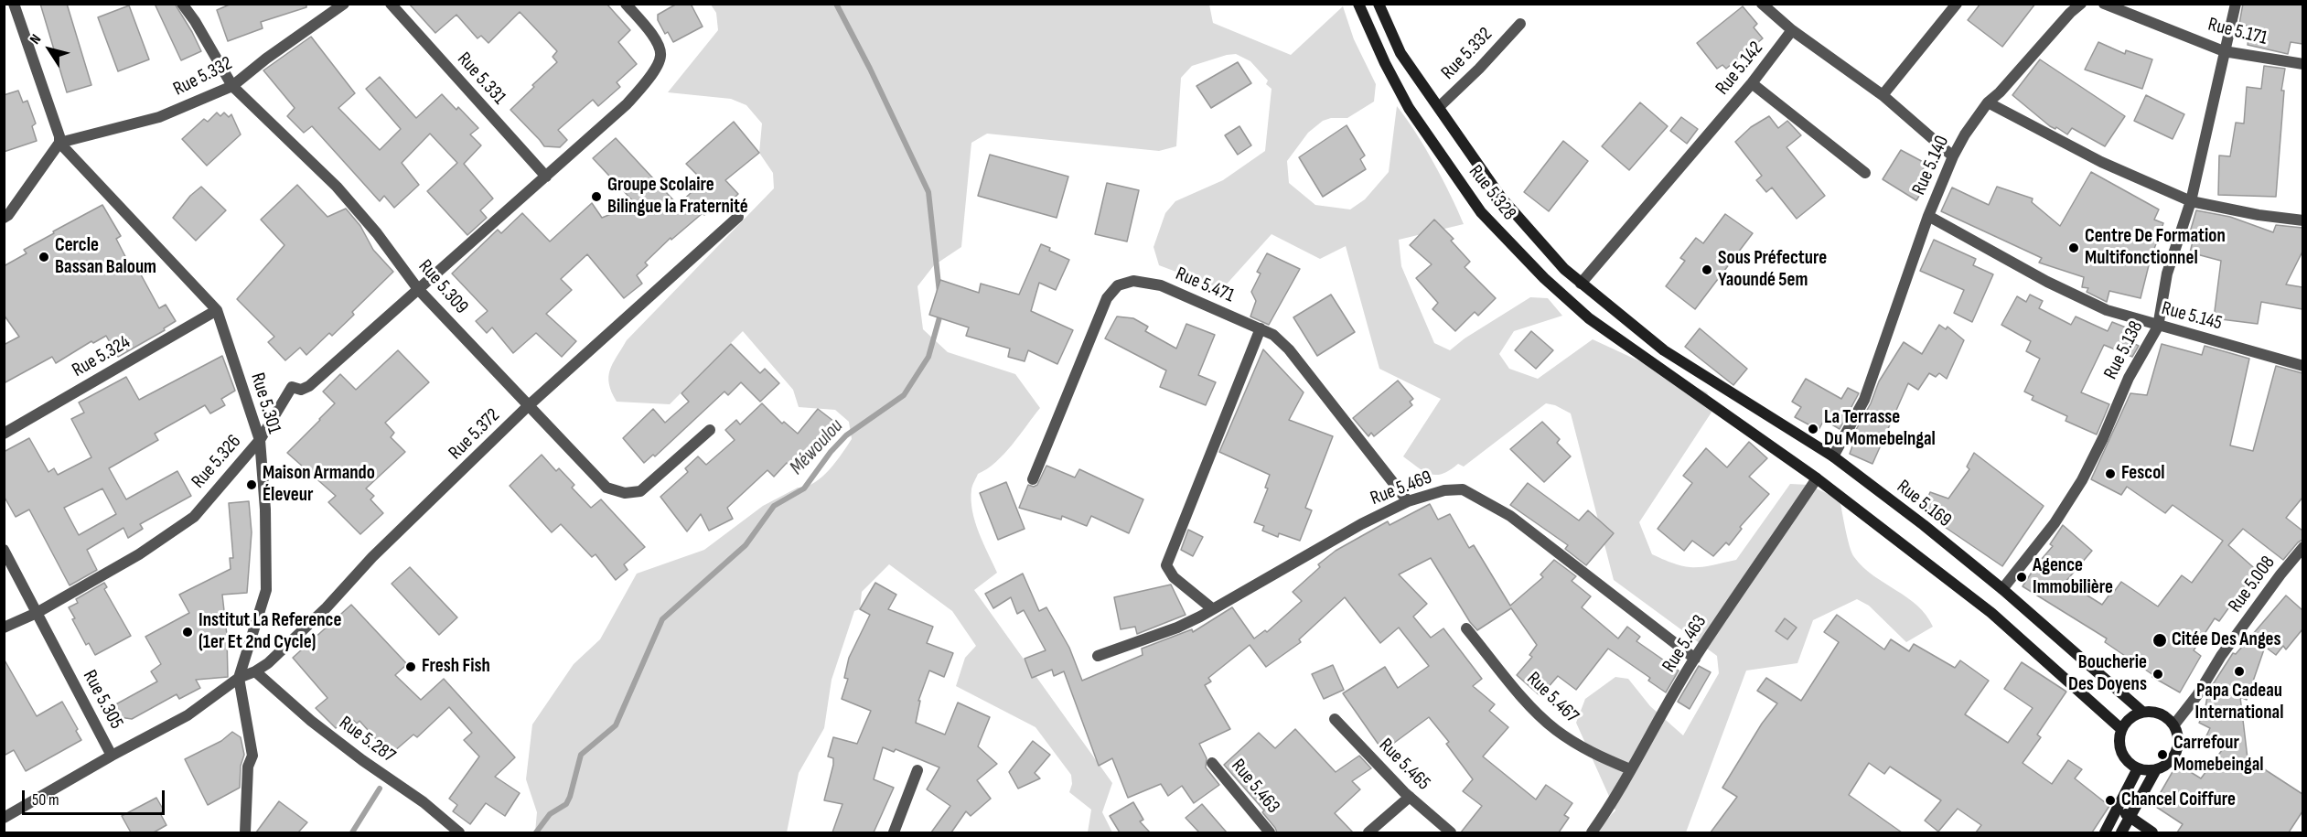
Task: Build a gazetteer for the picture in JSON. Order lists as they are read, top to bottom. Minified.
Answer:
{"streets":{"main road":["Rue 5.328","Rue 5.169"],"street":["Rue 5.171","Rue 5.332","Rue 5.142","Rue 5.331","Rue 5.140","Rue 5.471","Rue 5.309","Rue 5.145","Rue 5.138","Rue 5.324","Rue 5.301","Rue 5.372","Rue 5.326","Rue 5.469","Rue 5.008","Rue 5.463","Rue 5.467","Rue 5.305","Rue 5.287","Rue 5.465"]},"crossings":[["Rue 5.171","Rue 5.138"],["Rue 5.332","Rue 5.328"],["Rue 5.332","Rue 5.309"],["Rue 5.332","Rue 5.301"],["Rue 5.142","Rue 5.328"],["Rue 5.331","Rue 5.326"],["Rue 5.140","Rue 5.145"],["Rue 5.140","Rue 5.169"],["Rue 5.328","Rue 5.169"],["Rue 5.328","Rue 5.463"],["Rue 5.471","Rue 5.469"],["Rue 5.309","Rue 5.372"],["Rue 5.309","Rue 5.326"],["Rue 5.145","Rue 5.138"],["Rue 5.138","Rue 5.169"],["Rue 5.324","Rue 5.301"],["Rue 5.301","Rue 5.372"],["Rue 5.301","Rue 5.326"],["Rue 5.372","Rue 5.305"],["Rue 5.372","Rue 5.287"],["Rue 5.326","Rue 5.305"],["Rue 5.469","Rue 5.463"],["Rue 5.169","Rue 5.008"],["Rue 5.463","Rue 5.467"]],"water":["Méwoulou"],"places":["Groupe Scolaire Bilingue la Fraternité","Centre De Formation Multifonctionnel","Cercle Bassan Baloum","Sous Préfecture Yaoundé 5em","La Terrasse Du Momebelngal","Fescol","Maison Armando Éleveur","Agence Immobilière","Institut La Reference (1er Et 2nd Cycle)","Citée Des Anges","Fresh Fish","Papa Cadeau International","Boucherie Des Doyens","Carrefour Momebeingal","Chancel Coiffure"],"scale_bar":"50 m","north":"top left"}
